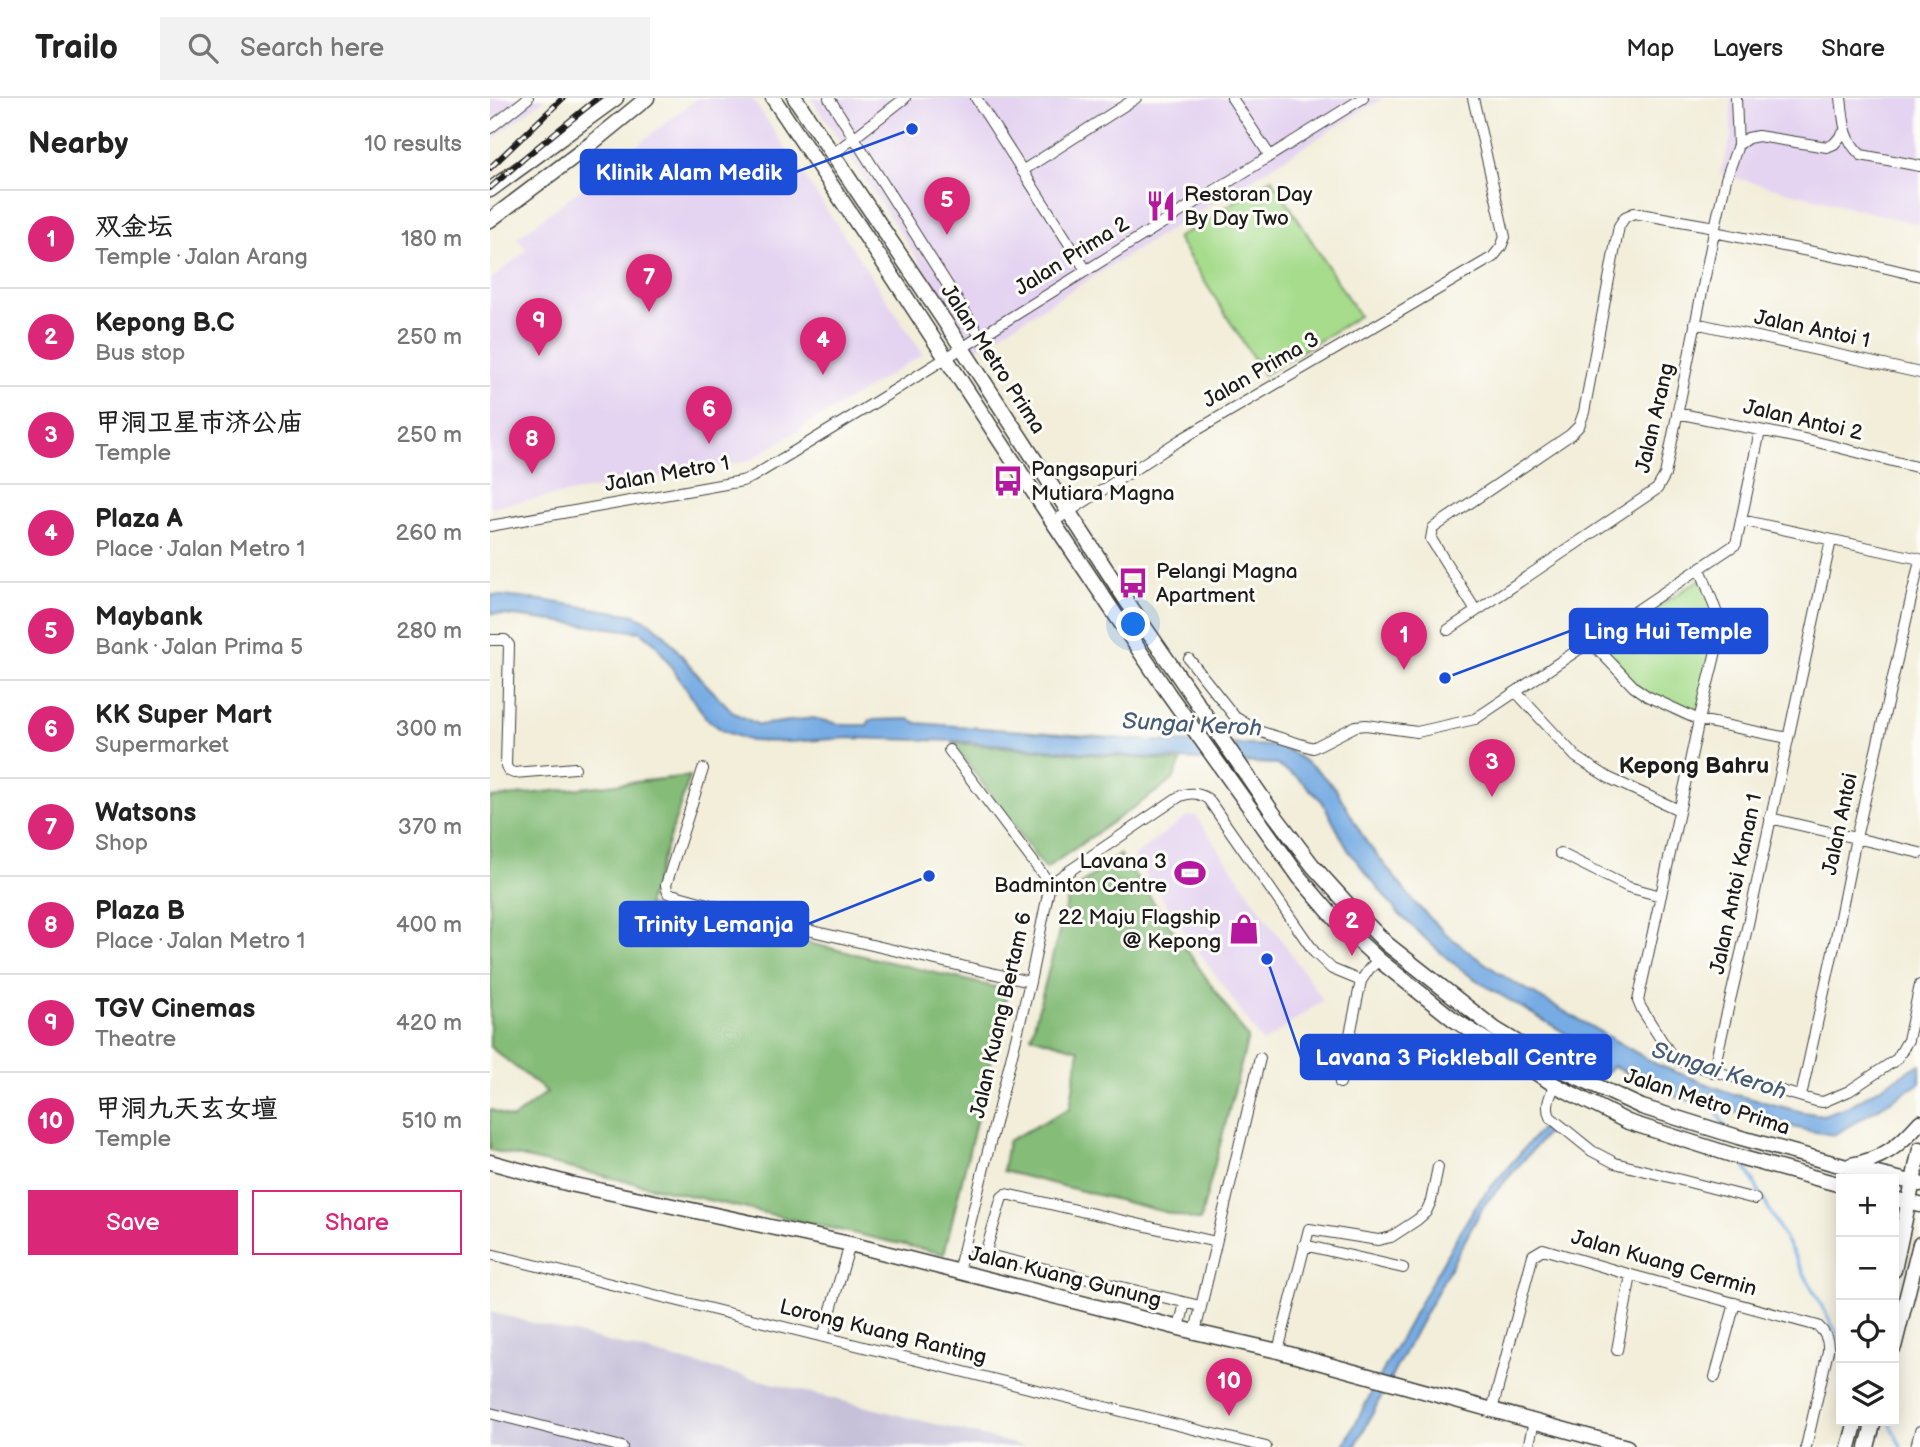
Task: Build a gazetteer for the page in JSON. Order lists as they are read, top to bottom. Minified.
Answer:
{"streets":{"main road":["Jalan Metro Prima","Jalan Kuang Gunung"],"street":["Jalan Prima 2","Jalan Antoi 1","Jalan Prima 3","Jalan Arang","Jalan Antoi 2","Jalan Metro 1","Jalan Antoi","Jalan Antoi Kanan 1","Jalan Kuang Bertam 6","Jalan Kuang Cermin","Lorong Kuang Ranting"]},"crossings":[["Jalan Prima 2","Jalan Metro Prima"],["Jalan Prima 2","Jalan Metro 1"],["Jalan Antoi 1","Jalan Arang"],["Jalan Metro Prima","Jalan Prima 3"],["Jalan Metro Prima","Jalan Metro 1"],["Jalan Arang","Jalan Antoi 2"],["Jalan Kuang Bertam 6","Jalan Kuang Gunung"],["Jalan Kuang Cermin","Jalan Kuang Gunung"]],"districts":["Kepong Bahru"],"water":["Sungai Keroh"],"places":{"other":["Klinik Alam Medik","Ling Hui Temple","Trinity Lemanja","Lavana 3 Pickleball Centre"],"restaurant":["Restoran Day By Day Two"],"bus stop":["Pangsapuri Mutiara Magna","Pelangi Magna Apartment"],"sports":["Lavana 3 Badminton Centre"],"shop":["22 Maju Flagship @ Kepong"]},"page":{"header":"Trailo","search":"Search here","nav":["Map","Layers","Share"],"heading":["Nearby","10 results"],"pins":["5","7","9","4","6","8","1","3","2","10"],"list":[{"mark":"1","name":"双金坛","note":"Temple · Jalan Arang","value":"180 m"},{"mark":"2","name":"Kepong B.C","note":"Bus stop","value":"250 m"},{"mark":"3","name":"甲洞卫星市济公庙","note":"Temple","value":"250 m"},{"mark":"4","name":"Plaza A","note":"Place · Jalan Metro 1","value":"260 m"},{"mark":"5","name":"Maybank","note":"Bank · Jalan Prima 5","value":"280 m"},{"mark":"6","name":"KK Super Mart","note":"Supermarket","value":"300 m"},{"mark":"7","name":"Watsons","note":"Shop","value":"370 m"},{"mark":"8","name":"Plaza B","note":"Place · Jalan Metro 1","value":"400 m"},{"mark":"9","name":"TGV Cinemas","note":"Theatre","value":"420 m"},{"mark":"10","name":"甲洞九天玄女壇","note":"Temple","value":"510 m"}],"buttons":["Save","Share"],"map_buttons":["+","−"]}}
